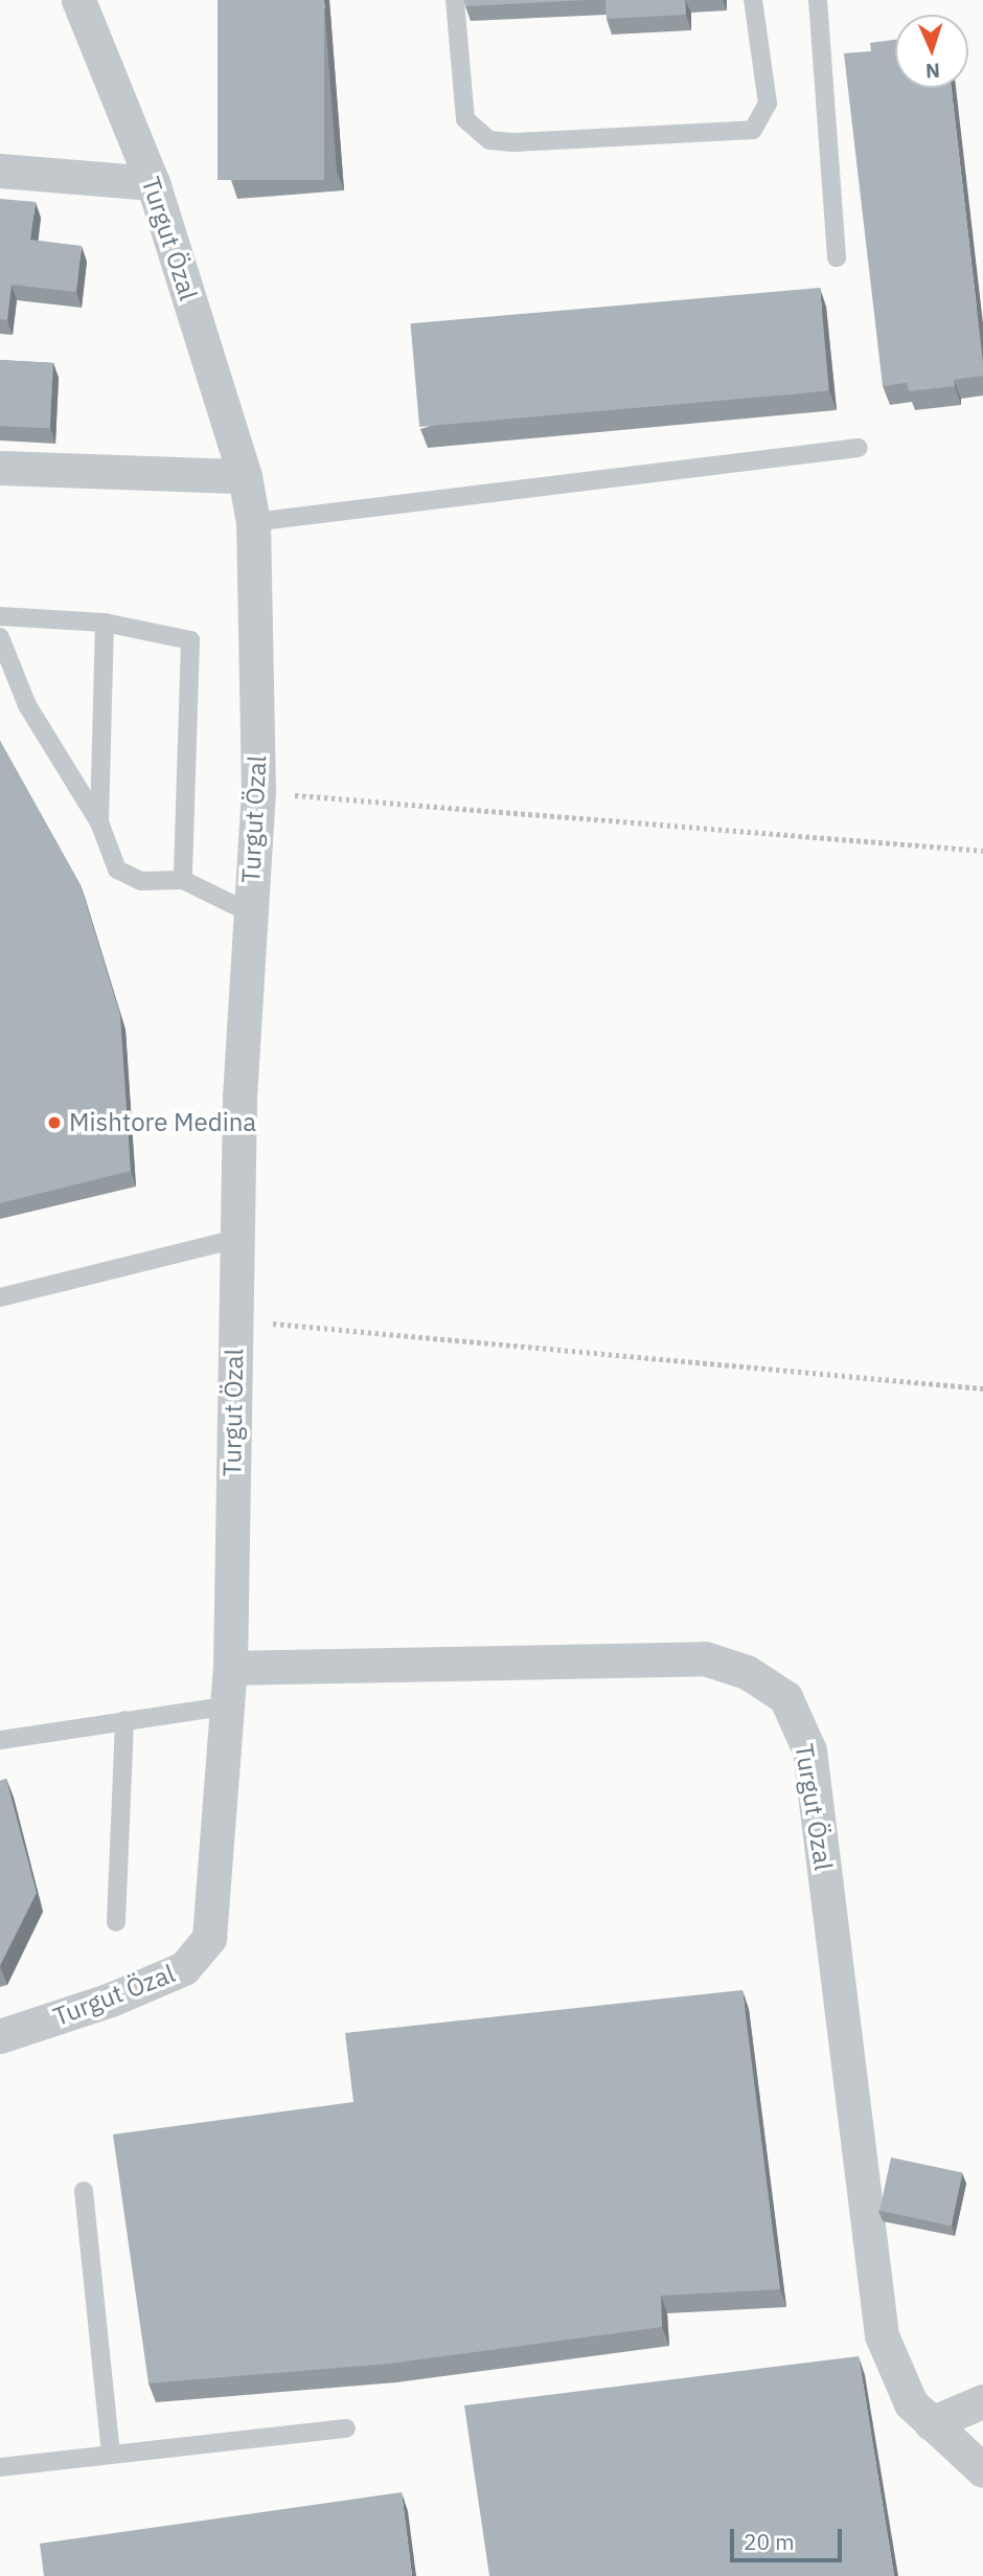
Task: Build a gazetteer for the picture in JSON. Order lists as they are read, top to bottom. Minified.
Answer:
{"streets":{"street":["Turgut Özal"]},"places":["Mishtore Medina"],"scale_bar":"20 m","north":"bottom"}
